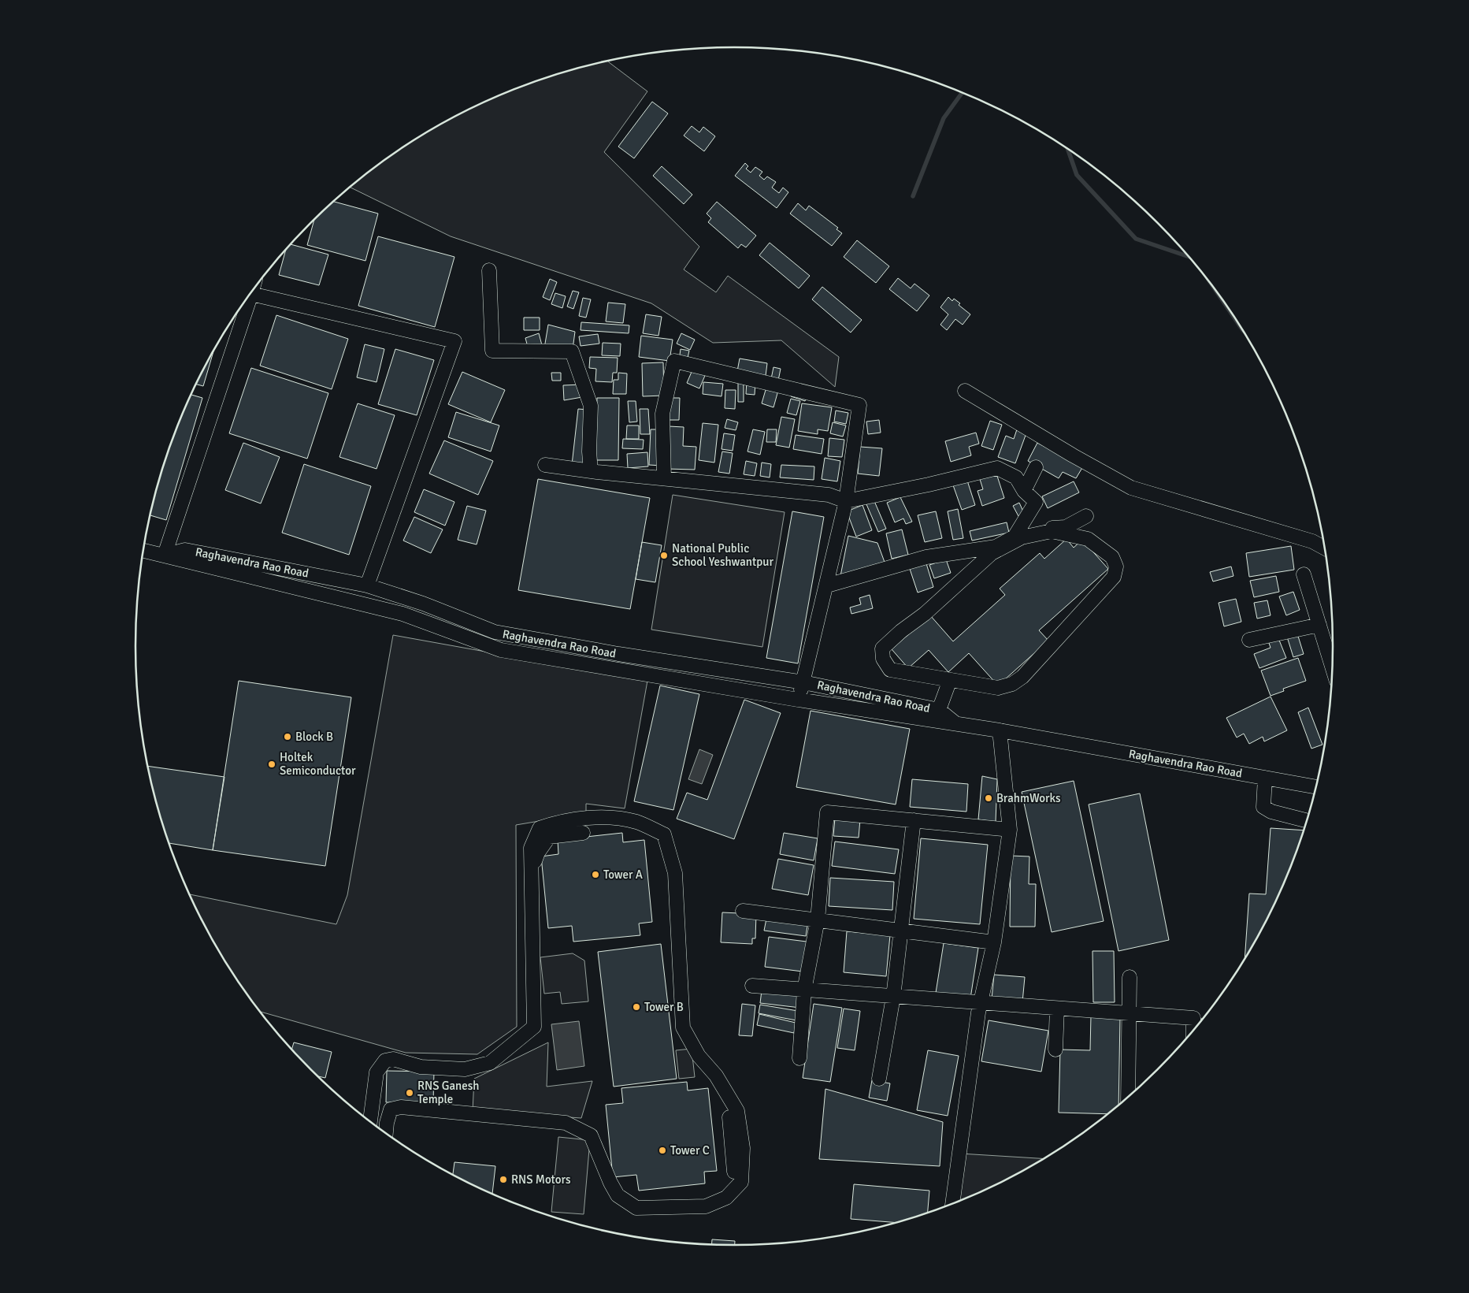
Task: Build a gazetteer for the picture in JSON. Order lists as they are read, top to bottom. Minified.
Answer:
{"streets":{"street":["Raghavendra Rao Road"]},"places":["National Public School Yeshwantpur","Block B","Holtek Semiconductor","BrahmWorks","Tower A","Tower B","RNS Ganesh Temple","Tower C","RNS Motors"]}
